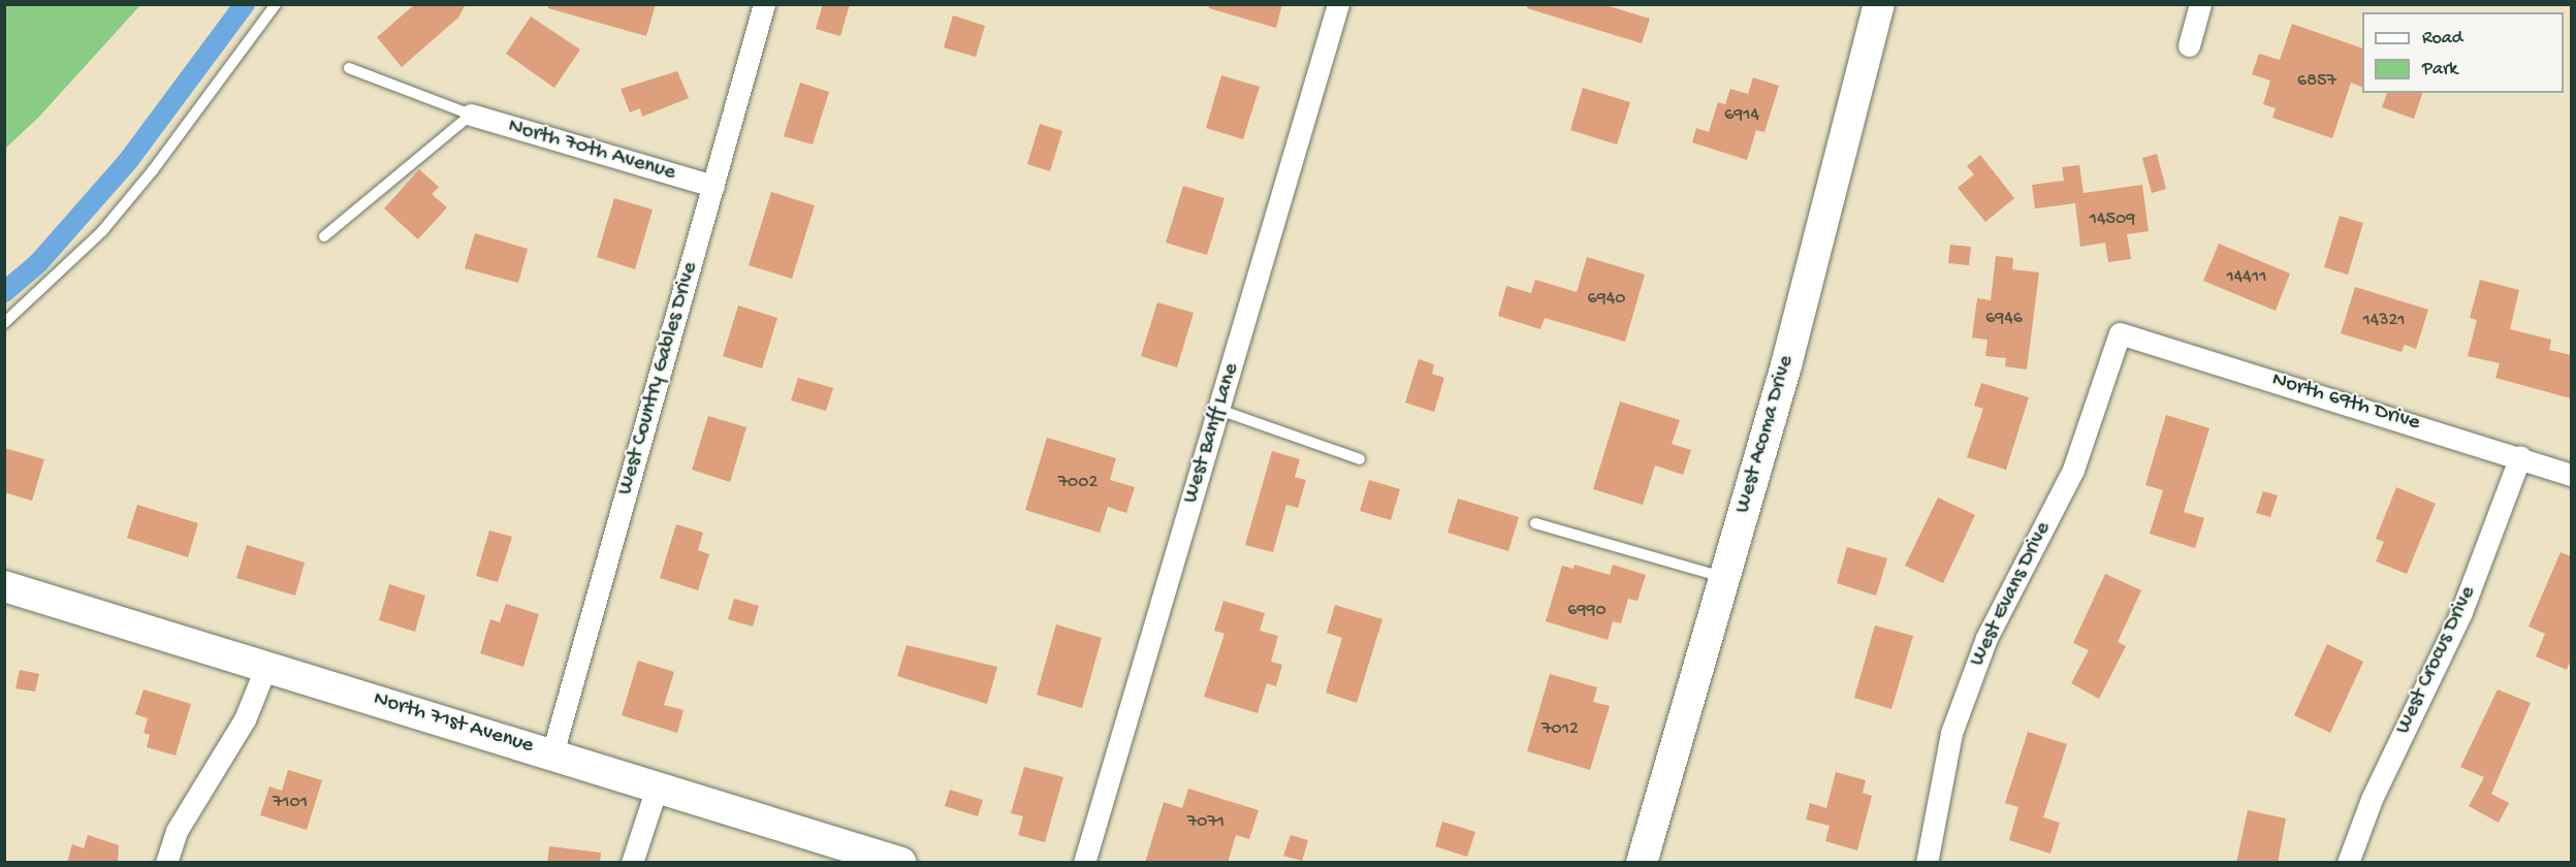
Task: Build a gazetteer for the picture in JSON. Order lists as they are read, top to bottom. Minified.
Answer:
{"streets":{"street":["North 70th Avenue","West Country Gables Drive","North 69th Drive","West Banff Lane","West Acoma Drive","West Evans Drive","West Crocus Drive","North 71st Avenue"]},"crossings":[["North 70th Avenue","West Country Gables Drive"],["West Country Gables Drive","North 71st Avenue"],["North 69th Drive","West Evans Drive"],["North 69th Drive","West Crocus Drive"]],"house_numbers":["6857","6914","14509","14411","6940","6946","14321","7002","6990","7012","7101","7071"],"legend":["Road","Park"]}
